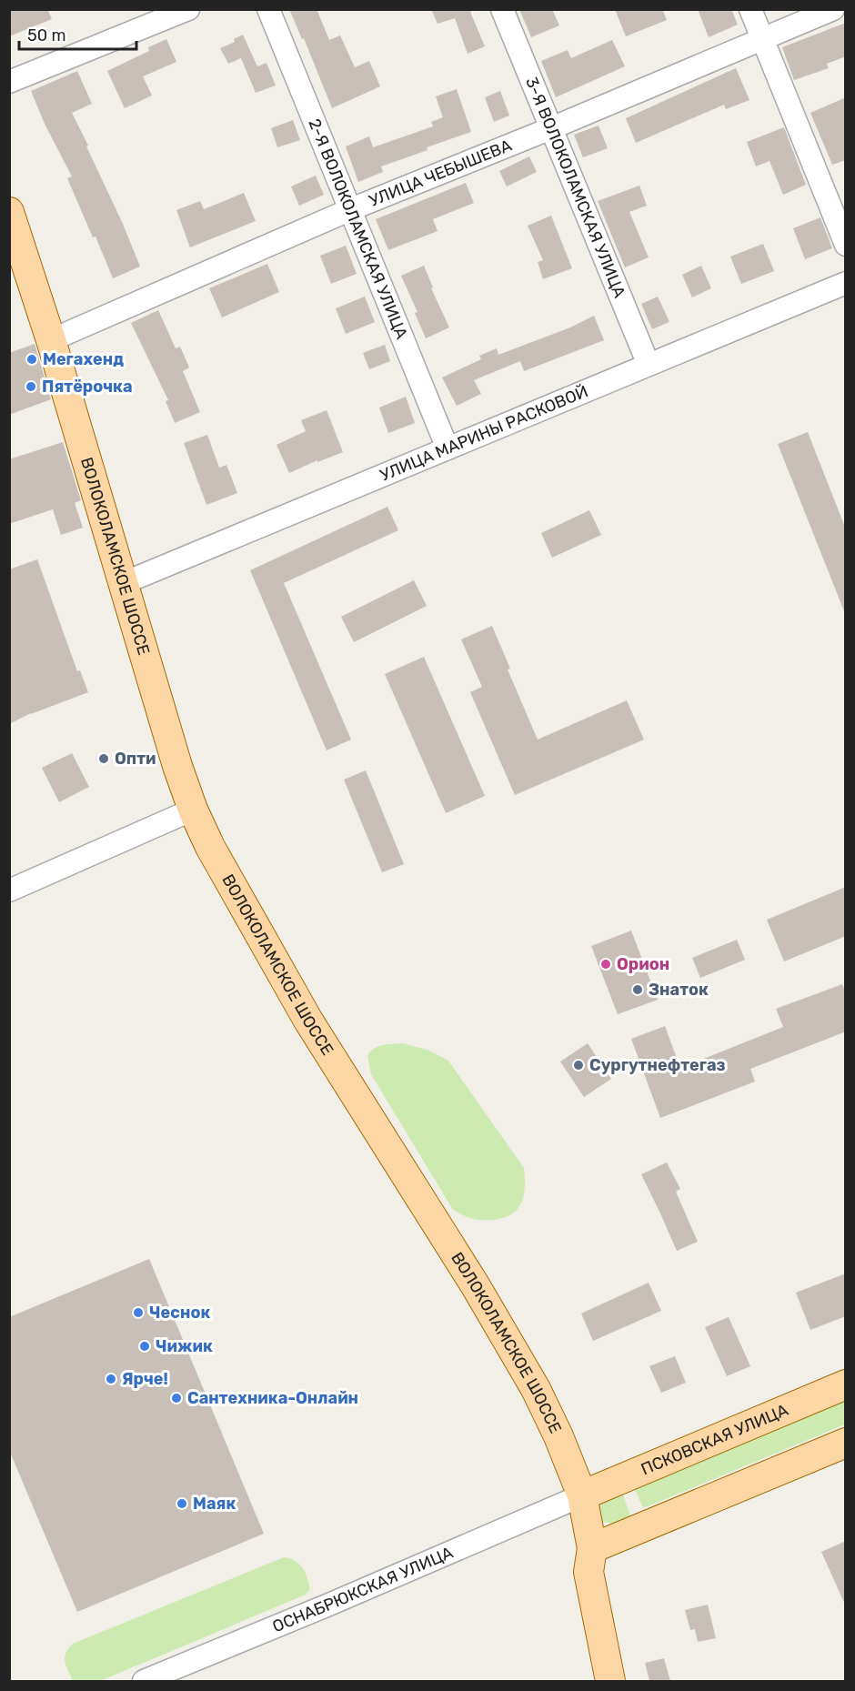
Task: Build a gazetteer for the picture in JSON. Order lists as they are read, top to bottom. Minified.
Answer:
{"streets":{"main road":["ВОЛОКОЛАМСКОЕ ШОССЕ","ПСКОВСКАЯ УЛИЦА"],"street":["УЛИЦА ЧЕБЫШЕВА","3-Я ВОЛОКОЛАМСКАЯ УЛИЦА","2-Я ВОЛОКОЛАМСКАЯ УЛИЦА","УЛИЦА МАРИНЫ РАСКОВОЙ","ОСНАБРЮКСКАЯ УЛИЦА"]},"crossings":[["УЛИЦА ЧЕБЫШЕВА","3-Я ВОЛОКОЛАМСКАЯ УЛИЦА"],["УЛИЦА ЧЕБЫШЕВА","2-Я ВОЛОКОЛАМСКАЯ УЛИЦА"],["УЛИЦА ЧЕБЫШЕВА","ВОЛОКОЛАМСКОЕ ШОССЕ"],["3-Я ВОЛОКОЛАМСКАЯ УЛИЦА","УЛИЦА МАРИНЫ РАСКОВОЙ"],["2-Я ВОЛОКОЛАМСКАЯ УЛИЦА","УЛИЦА МАРИНЫ РАСКОВОЙ"],["УЛИЦА МАРИНЫ РАСКОВОЙ","ВОЛОКОЛАМСКОЕ ШОССЕ"],["ВОЛОКОЛАМСКОЕ ШОССЕ","ПСКОВСКАЯ УЛИЦА"],["ВОЛОКОЛАМСКОЕ ШОССЕ","ОСНАБРЮКСКАЯ УЛИЦА"],["ПСКОВСКАЯ УЛИЦА","ОСНАБРЮКСКАЯ УЛИЦА"]],"places":["Мегахенд","Пятёрочка","Опти","Орион","Знаток","Сургутнефтегаз","Чеснок","Чижик","Ярче!","Сантехника-Онлайн","Маяк"],"scale_bar":"50 m"}
